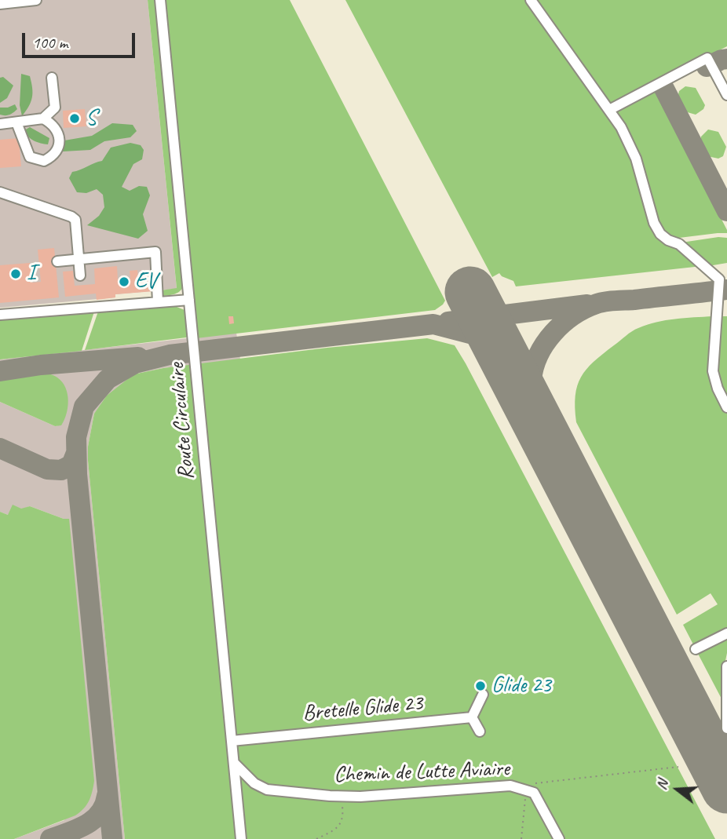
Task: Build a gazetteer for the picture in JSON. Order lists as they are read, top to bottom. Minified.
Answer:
{"streets":{"lane":["Route Circulaire","Bretelle Glide 23","Chemin de Lutte Aviaire"]},"crossings":[["Route Circulaire","Bretelle Glide 23"],["Route Circulaire","Chemin de Lutte Aviaire"]],"places":["S","I","EV","Glide 23"],"scale_bar":"100 m","north":"left"}
